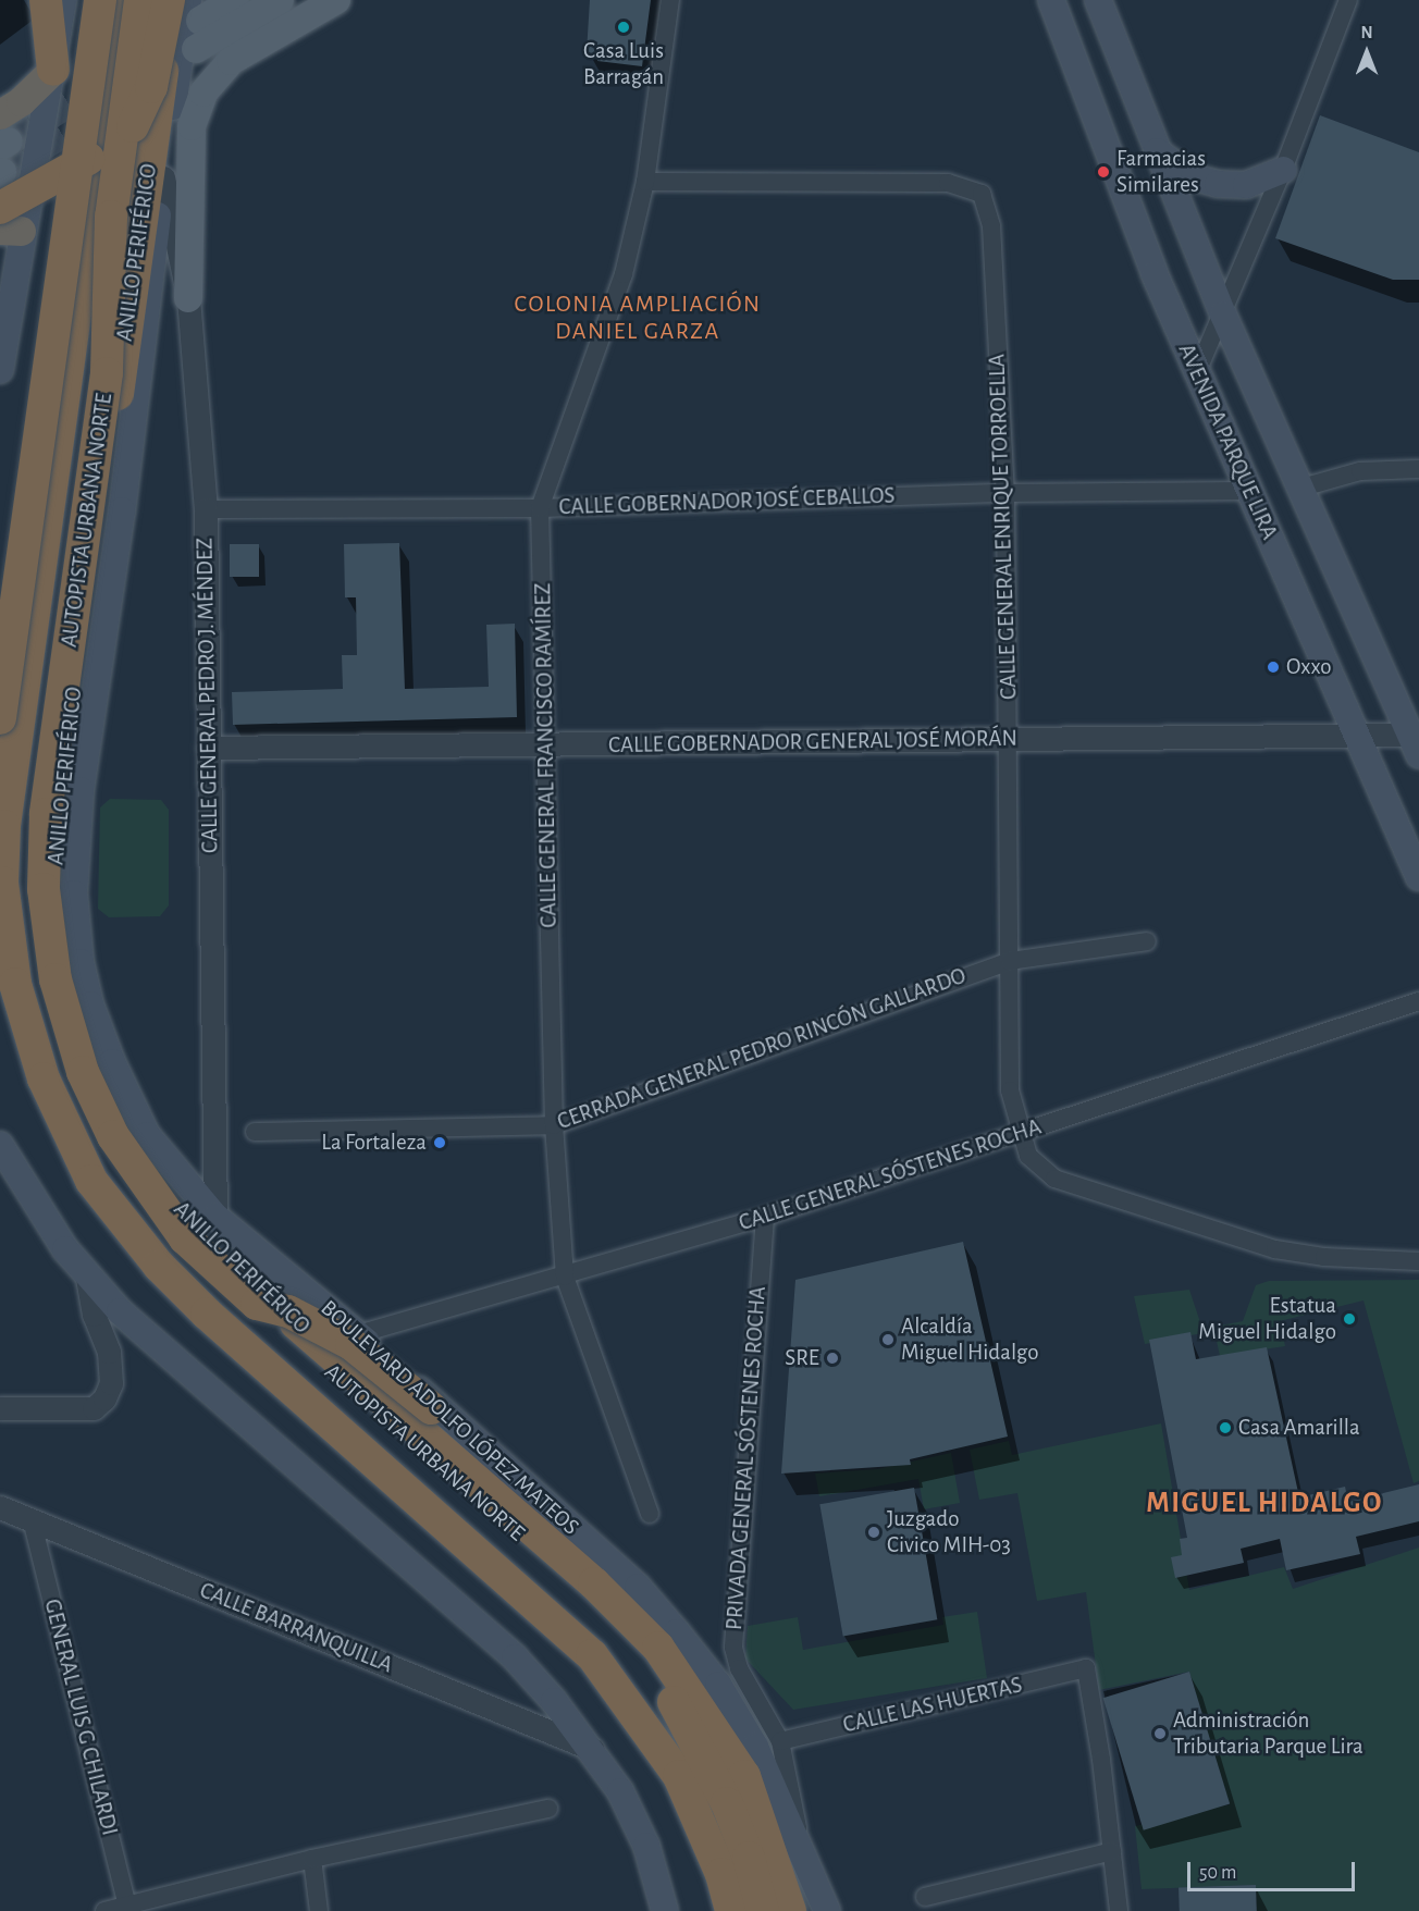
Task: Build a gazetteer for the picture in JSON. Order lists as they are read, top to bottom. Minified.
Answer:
{"streets":{"highway":["ANILLO PERIFÉRICO","AUTOPISTA URBANA NORTE"],"main road":["AVENIDA PARQUE LIRA","BOULEVARD ADOLFO LÓPEZ MATEOS"],"street":["CALLE GOBERNADOR JOSÉ CEBALLOS","CALLE GENERAL ENRIQUE TORROELLA","CALLE GENERAL PEDRO J. MÉNDEZ","CALLE GOBERNADOR GENERAL JOSÉ MORÁN","CALLE GENERAL FRANCISCO RAMÍREZ","CERRADA GENERAL PEDRO RINCÓN GALLARDO","CALLE GENERAL SÓSTENES ROCHA","PRIVADA GENERAL SÓSTENES ROCHA","CALLE BARRANQUILLA","CALLE LAS HUERTAS","GENERAL LUIS G CHILARDI"]},"crossings":[["AVENIDA PARQUE LIRA","CALLE GOBERNADOR JOSÉ CEBALLOS"],["AVENIDA PARQUE LIRA","CALLE GOBERNADOR GENERAL JOSÉ MORÁN"],["CALLE GOBERNADOR JOSÉ CEBALLOS","CALLE GENERAL ENRIQUE TORROELLA"],["CALLE GOBERNADOR JOSÉ CEBALLOS","CALLE GENERAL PEDRO J. MÉNDEZ"],["CALLE GOBERNADOR JOSÉ CEBALLOS","CALLE GENERAL FRANCISCO RAMÍREZ"],["CALLE GENERAL ENRIQUE TORROELLA","CALLE GOBERNADOR GENERAL JOSÉ MORÁN"],["CALLE GENERAL ENRIQUE TORROELLA","CALLE GENERAL FRANCISCO RAMÍREZ"],["CALLE GENERAL ENRIQUE TORROELLA","CERRADA GENERAL PEDRO RINCÓN GALLARDO"],["CALLE GENERAL ENRIQUE TORROELLA","CALLE GENERAL SÓSTENES ROCHA"],["CALLE GENERAL PEDRO J. MÉNDEZ","CALLE GOBERNADOR GENERAL JOSÉ MORÁN"],["CALLE GENERAL PEDRO J. MÉNDEZ","BOULEVARD ADOLFO LÓPEZ MATEOS"],["CALLE GOBERNADOR GENERAL JOSÉ MORÁN","CALLE GENERAL FRANCISCO RAMÍREZ"],["CALLE GENERAL FRANCISCO RAMÍREZ","CERRADA GENERAL PEDRO RINCÓN GALLARDO"],["CALLE GENERAL FRANCISCO RAMÍREZ","CALLE GENERAL SÓSTENES ROCHA"],["CALLE GENERAL SÓSTENES ROCHA","BOULEVARD ADOLFO LÓPEZ MATEOS"],["CALLE GENERAL SÓSTENES ROCHA","PRIVADA GENERAL SÓSTENES ROCHA"],["BOULEVARD ADOLFO LÓPEZ MATEOS","PRIVADA GENERAL SÓSTENES ROCHA"],["PRIVADA GENERAL SÓSTENES ROCHA","CALLE LAS HUERTAS"],["CALLE BARRANQUILLA","GENERAL LUIS G CHILARDI"]],"districts":["COLONIA AMPLIACIÓN DANIEL GARZA","MIGUEL HIDALGO"],"places":["Casa Luis Barragán","Farmacias Similares","Oxxo","La Fortaleza","Estatua Miguel Hidalgo","Alcaldía Miguel Hidalgo","SRE","Casa Amarilla","Juzgado Civico MIH-03","Administración Tributaria Parque Lira"],"scale_bar":"50 m","north":"top"}
